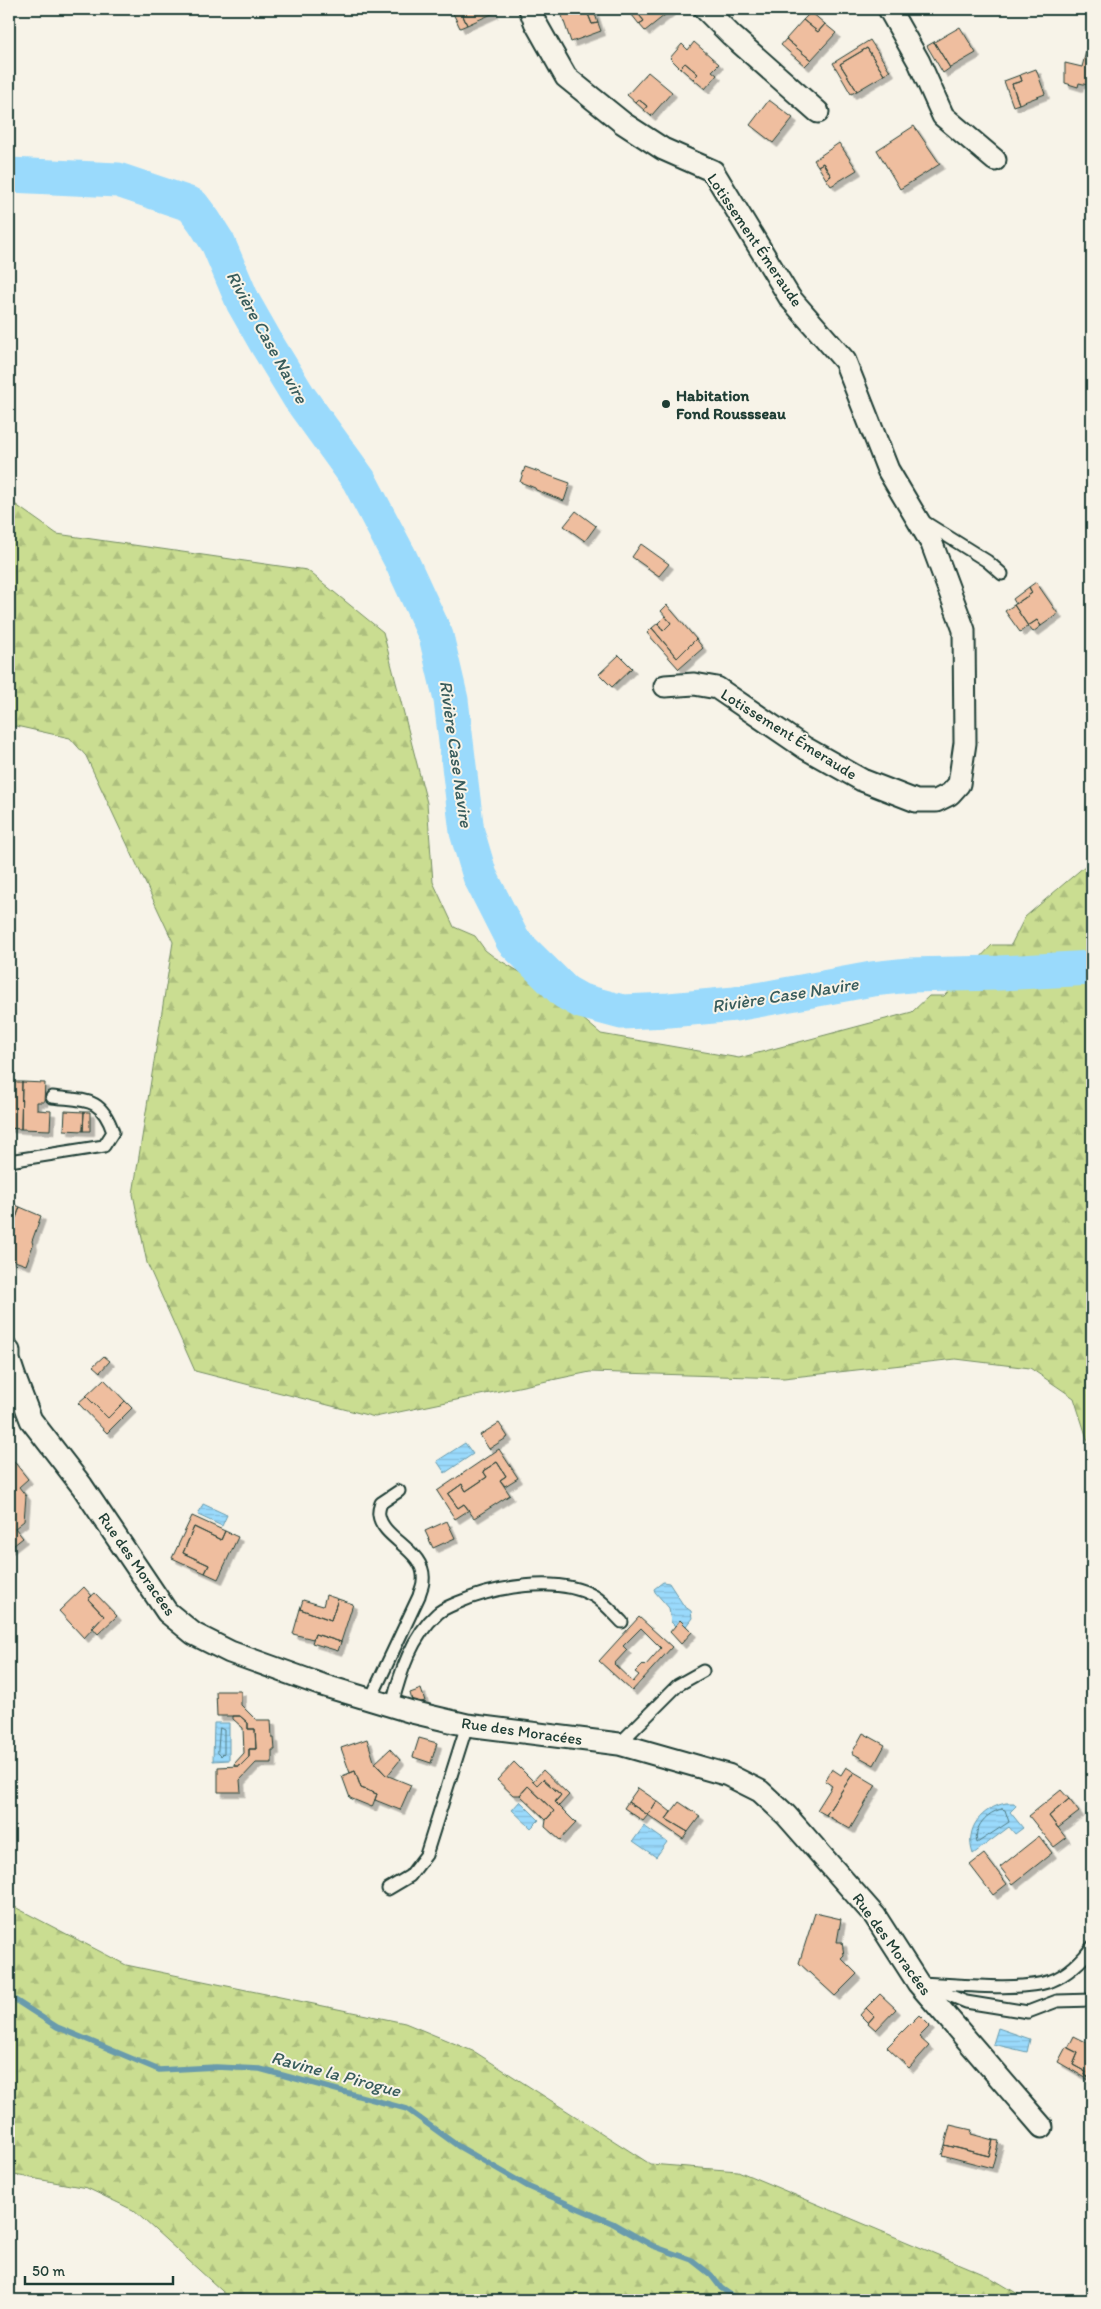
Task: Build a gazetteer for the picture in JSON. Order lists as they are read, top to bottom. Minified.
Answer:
{"streets":{"street":["Lotissement Émeraude","Rue des Moracées"]},"water":["Rivière Case Navire","Ravine la Pirogue"],"places":["Habitation Fond Roussseau"],"scale_bar":"50 m"}
